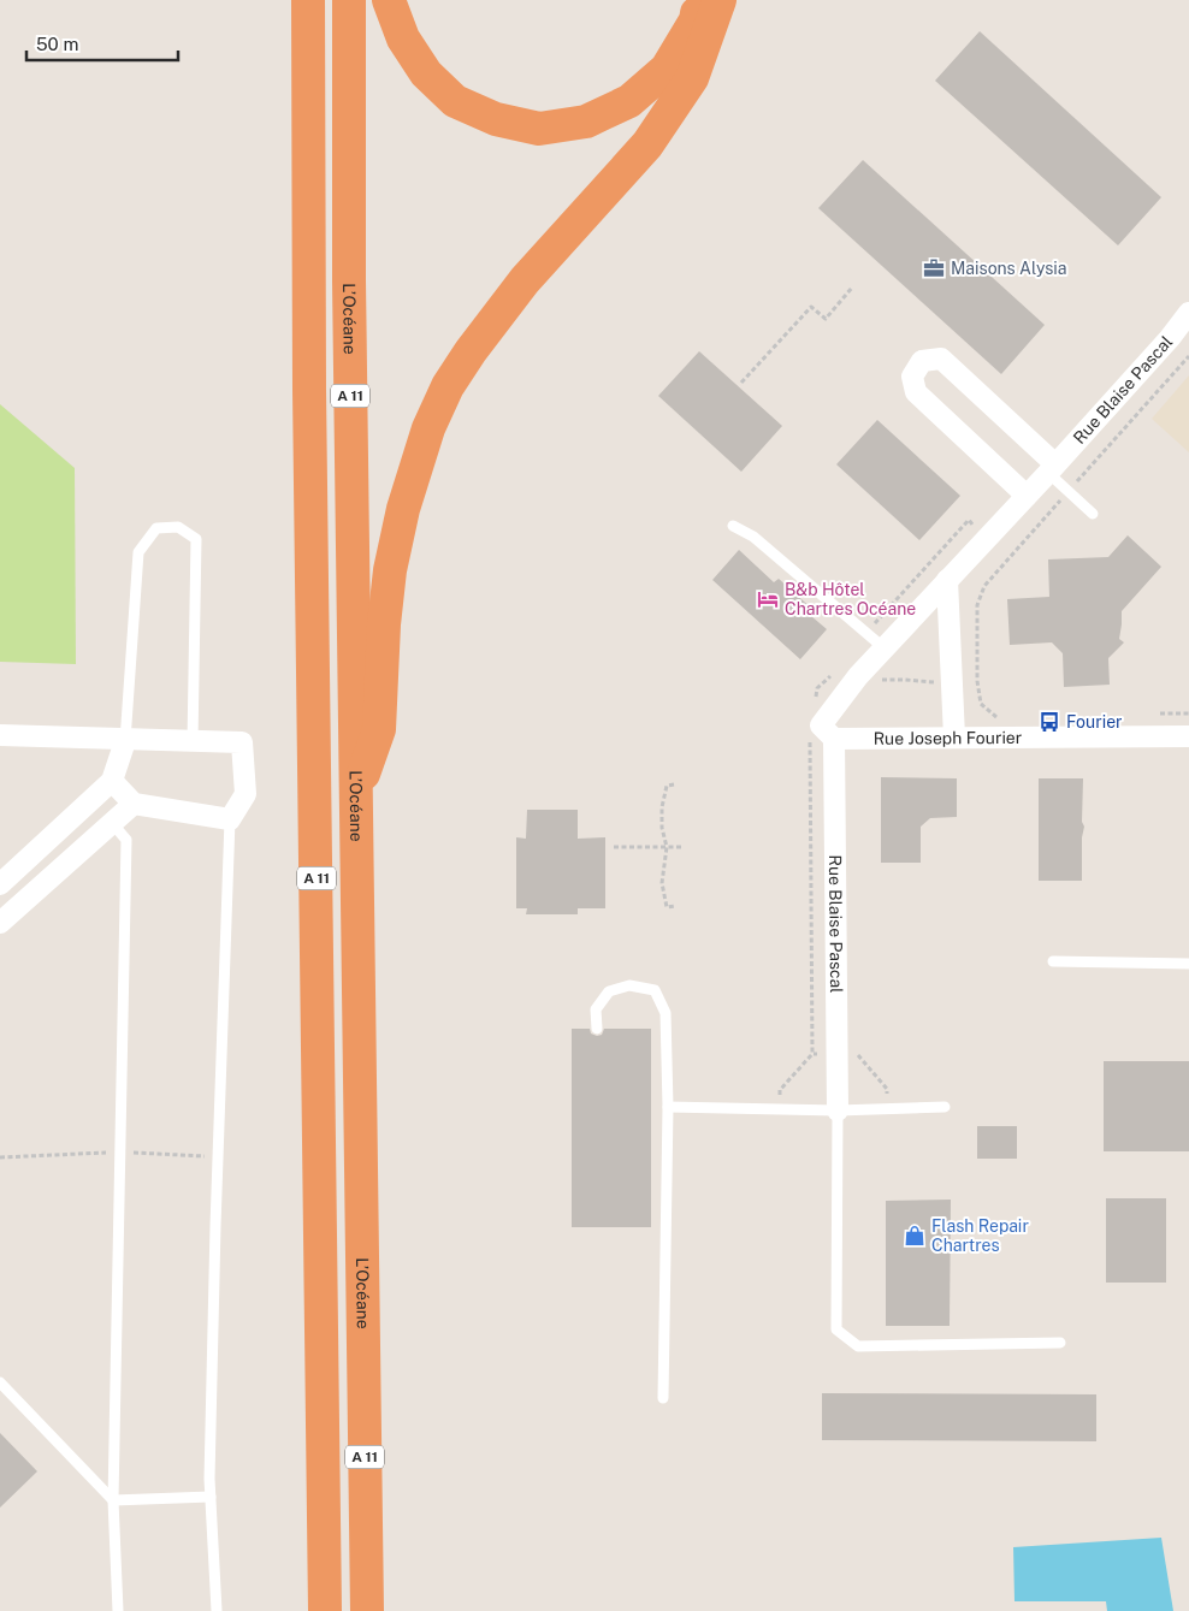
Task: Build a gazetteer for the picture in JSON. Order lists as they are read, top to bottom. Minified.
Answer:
{"streets":{"highway":["L’Océane","A 11"],"street":["Rue Blaise Pascal","Rue Joseph Fourier"]},"crossings":[["Rue Blaise Pascal","Rue Joseph Fourier"]],"places":{"office":["Maisons Alysia"],"hotel":["B&b Hôtel Chartres Océane"],"bus stop":["Fourier"],"shop":["Flash Repair Chartres"]},"scale_bar":"50 m"}
